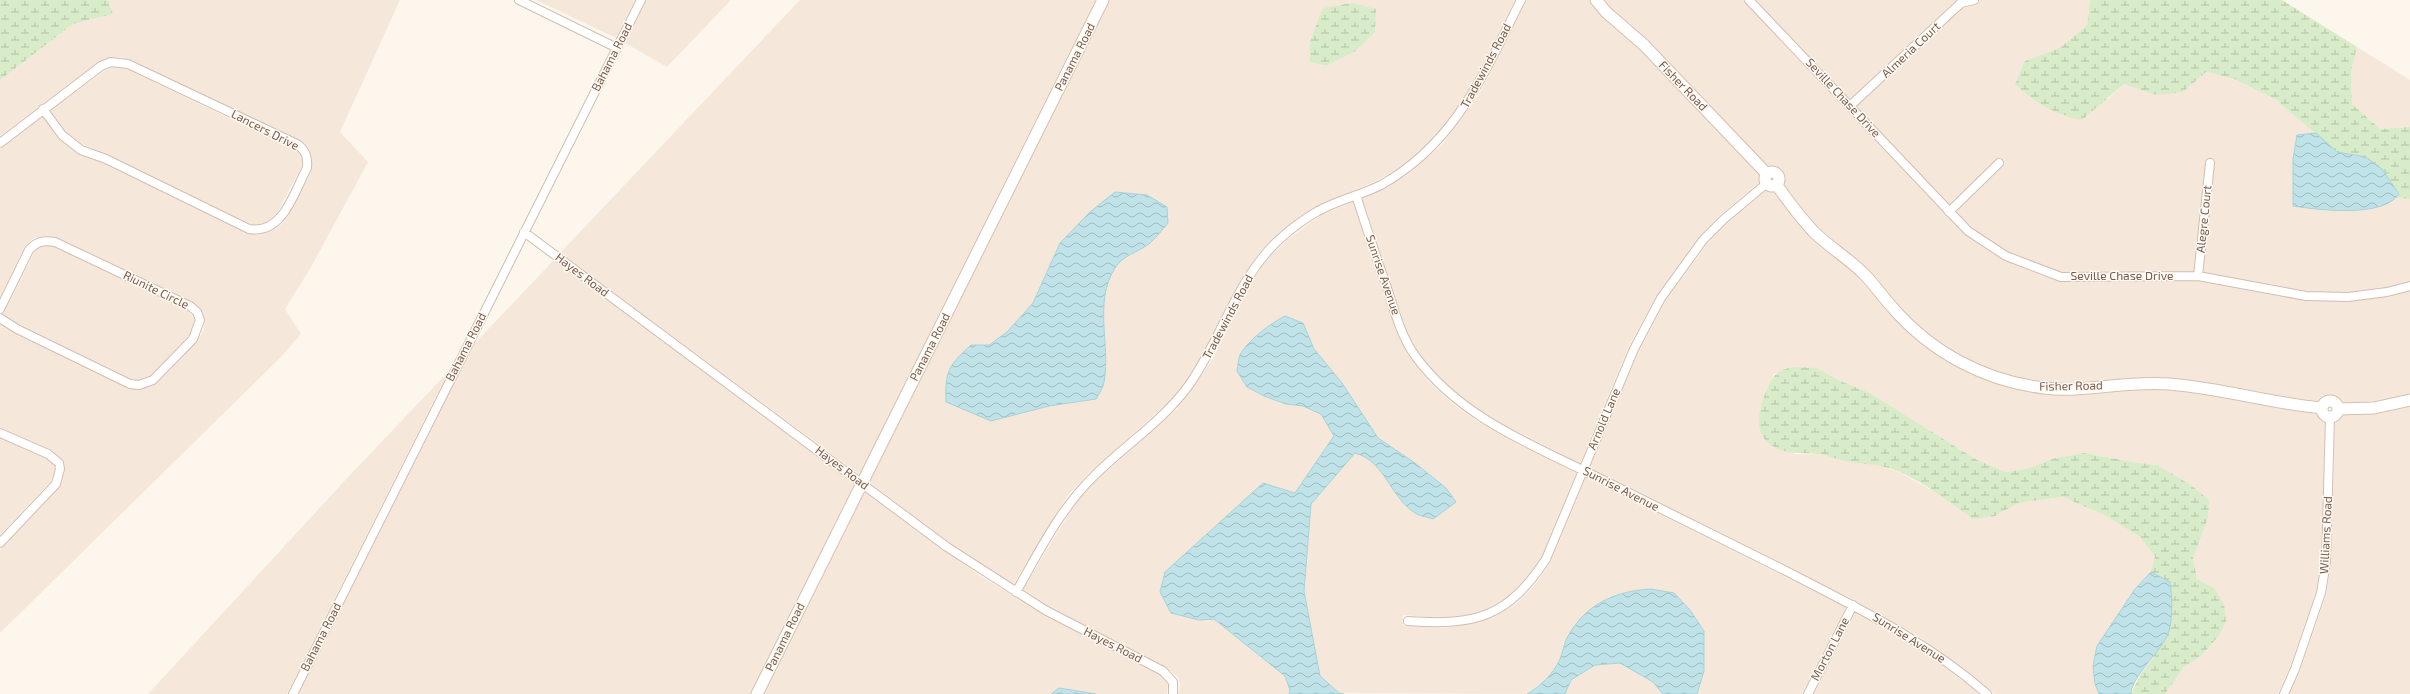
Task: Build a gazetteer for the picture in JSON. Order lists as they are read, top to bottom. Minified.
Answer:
{"streets":{"street":["Almeria Court","Bahama Road","Panama Road","Tradewinds Road","Fisher Road","Seville Chase Drive","Lancers Drive","Alegre Court","Hayes Road","Sunrise Avenue","Riunite Circle","Arnold Lane","Williams Road","Morton Lane"]},"crossings":[["Almeria Court","Seville Chase Drive"],["Bahama Road","Hayes Road"],["Panama Road","Hayes Road"],["Tradewinds Road","Hayes Road"],["Tradewinds Road","Sunrise Avenue"],["Fisher Road","Arnold Lane"],["Fisher Road","Williams Road"],["Seville Chase Drive","Alegre Court"],["Sunrise Avenue","Arnold Lane"],["Sunrise Avenue","Morton Lane"]]}
